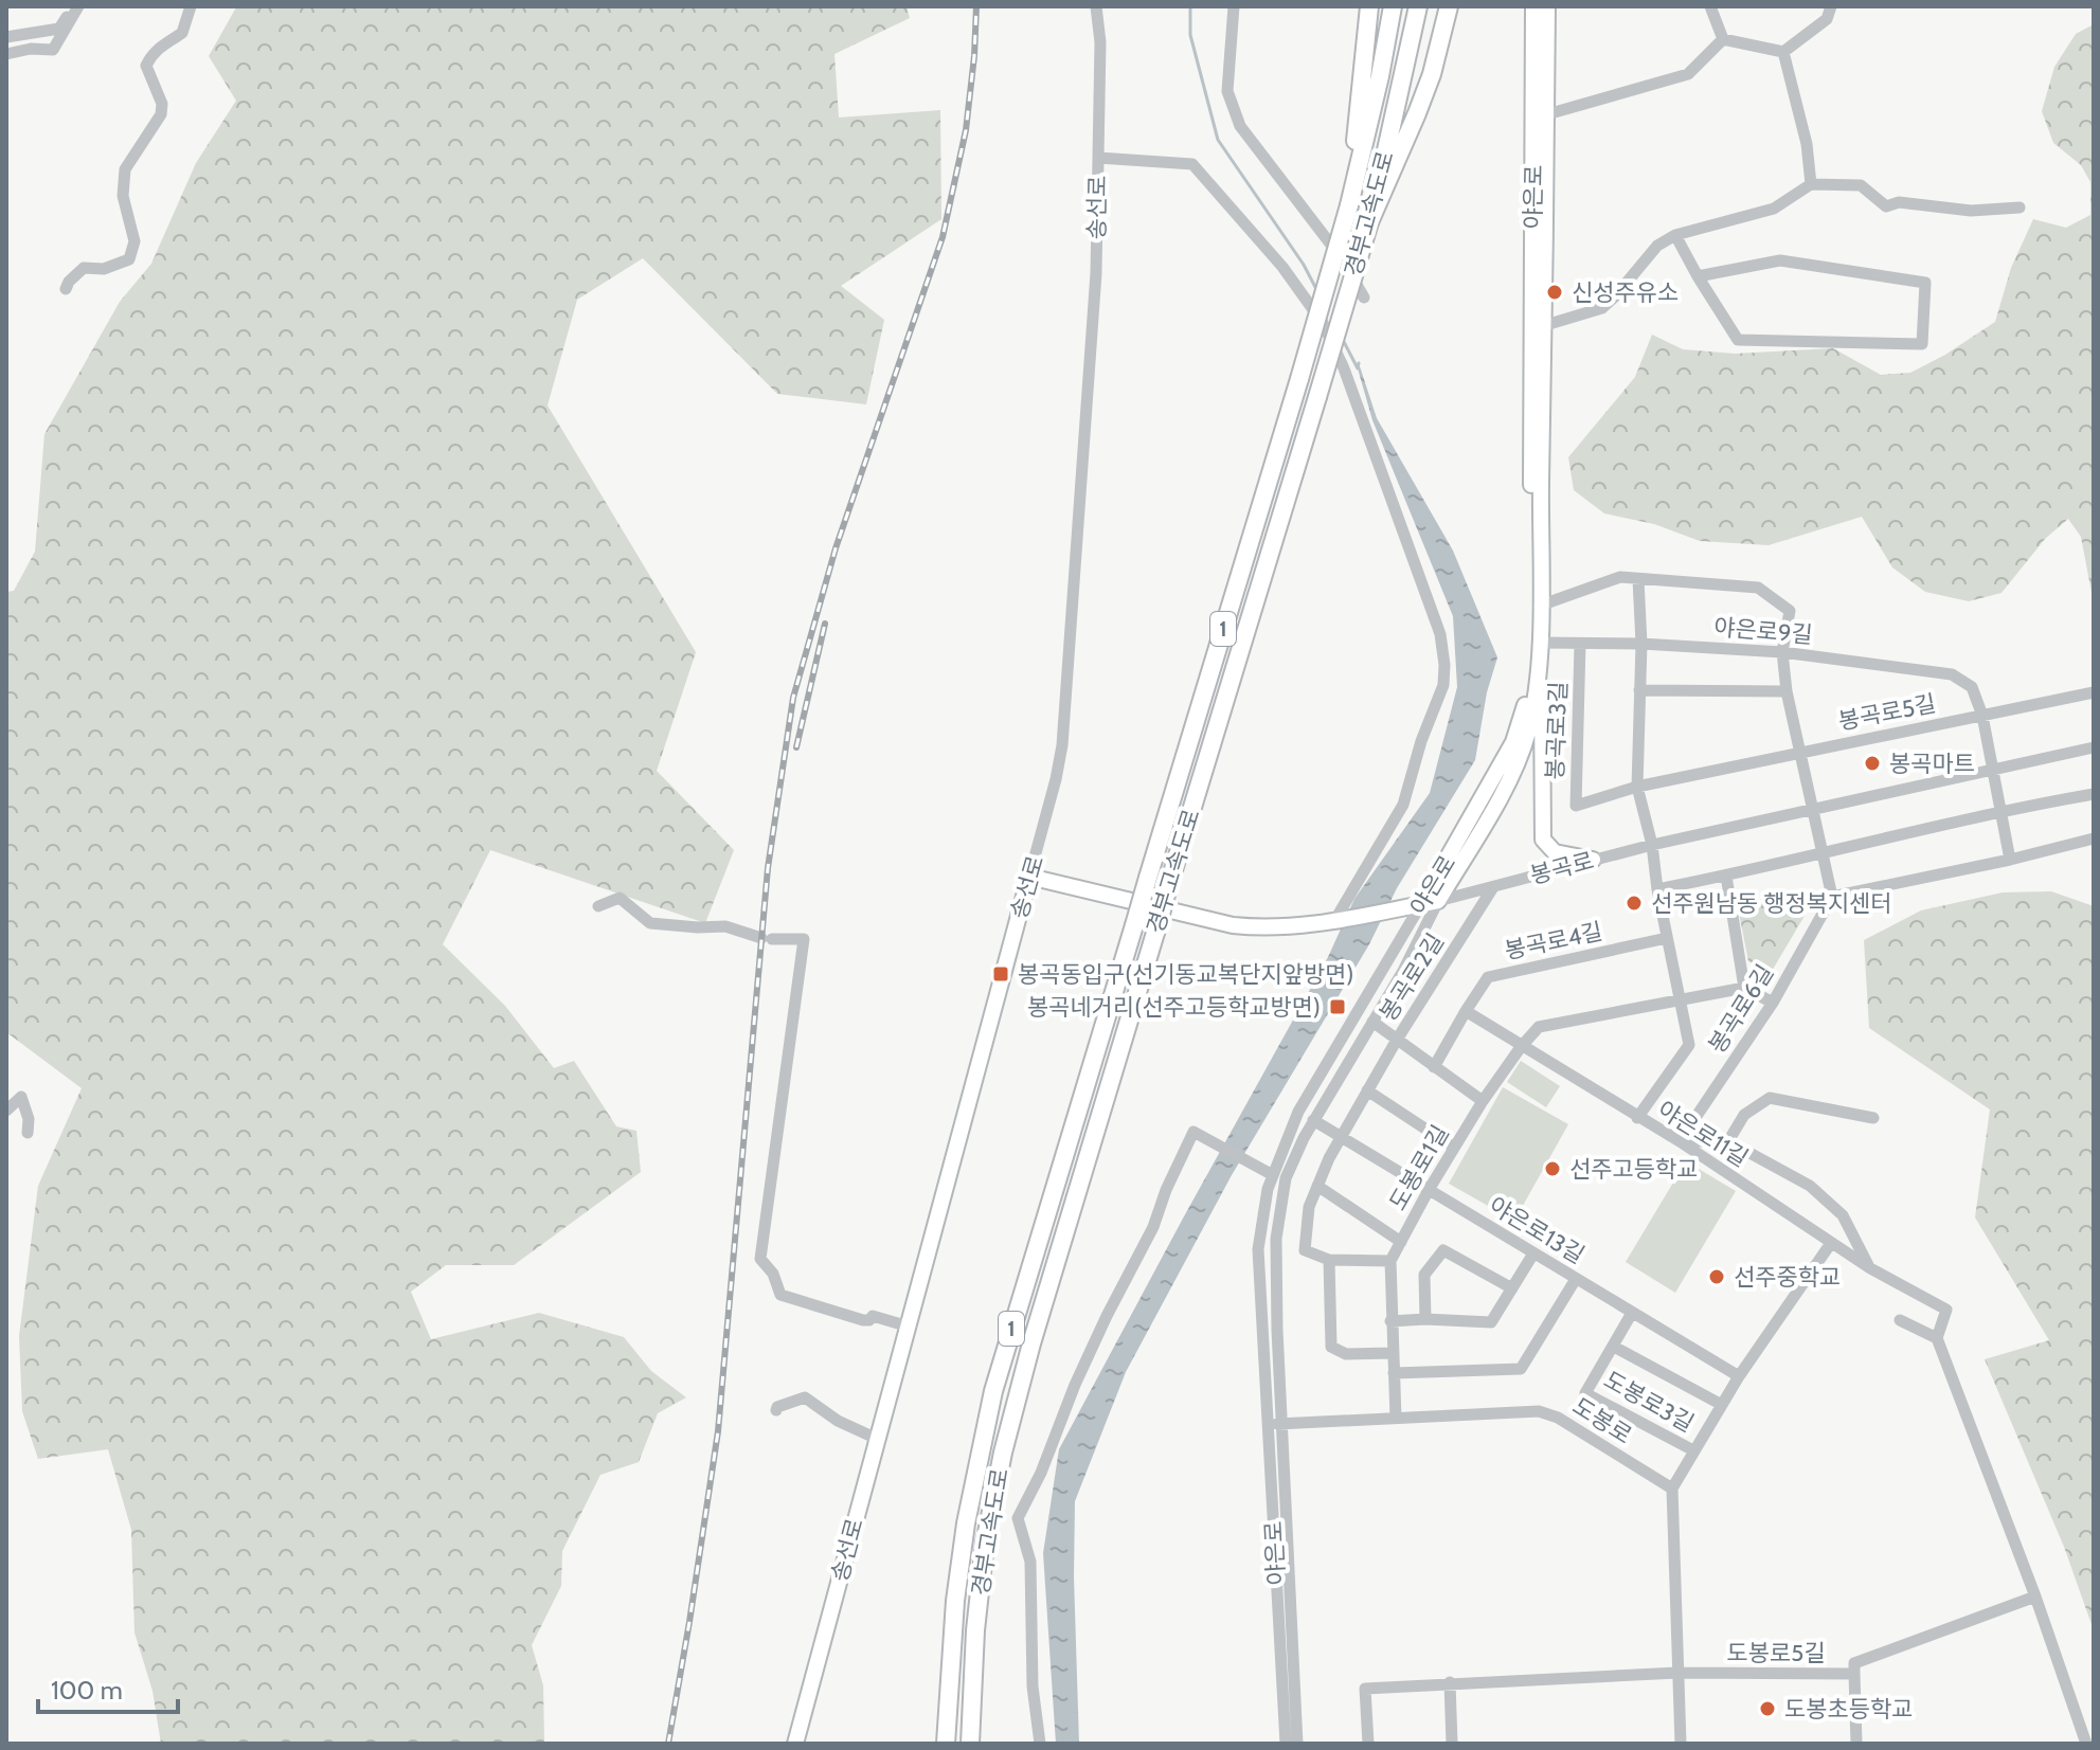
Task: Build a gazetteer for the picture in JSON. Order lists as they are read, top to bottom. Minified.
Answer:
{"streets":{"highway":["경부고속도로","1"],"main road":["야은로","송선로","봉곡로"],"street":["야은로9길","봉곡로5길","봉곡로3길","봉곡로4길","봉곡로2길","봉곡로6길","야은로11길","도봉로1길","야은로13길","도봉로3길","도봉로","도봉로5길"]},"crossings":[["야은로","야은로9길"],["야은로","봉곡로"],["야은로","야은로13길"],["야은로","도봉로"],["송선로","봉곡로"],["야은로9길","봉곡로5길"],["야은로9길","봉곡로3길"],["봉곡로5길","봉곡로3길"],["봉곡로","봉곡로2길"],["봉곡로4길","야은로11길"],["봉곡로2길","야은로13길"],["봉곡로6길","야은로11길"],["야은로11길","도봉로1길"],["야은로11길","도봉로3길"],["도봉로1길","야은로13길"],["도봉로1길","도봉로"],["야은로13길","도봉로3길"],["도봉로3길","도봉로"]],"places":{"other":["신성주유소","봉곡마트","선주원남동 행정복지센터","선주고등학교","선주중학교","도봉초등학교"],"transit":["봉곡동입구(선기동교복단지앞방면)","봉곡네거리(선주고등학교방면)"]},"scale_bar":"100 m"}
